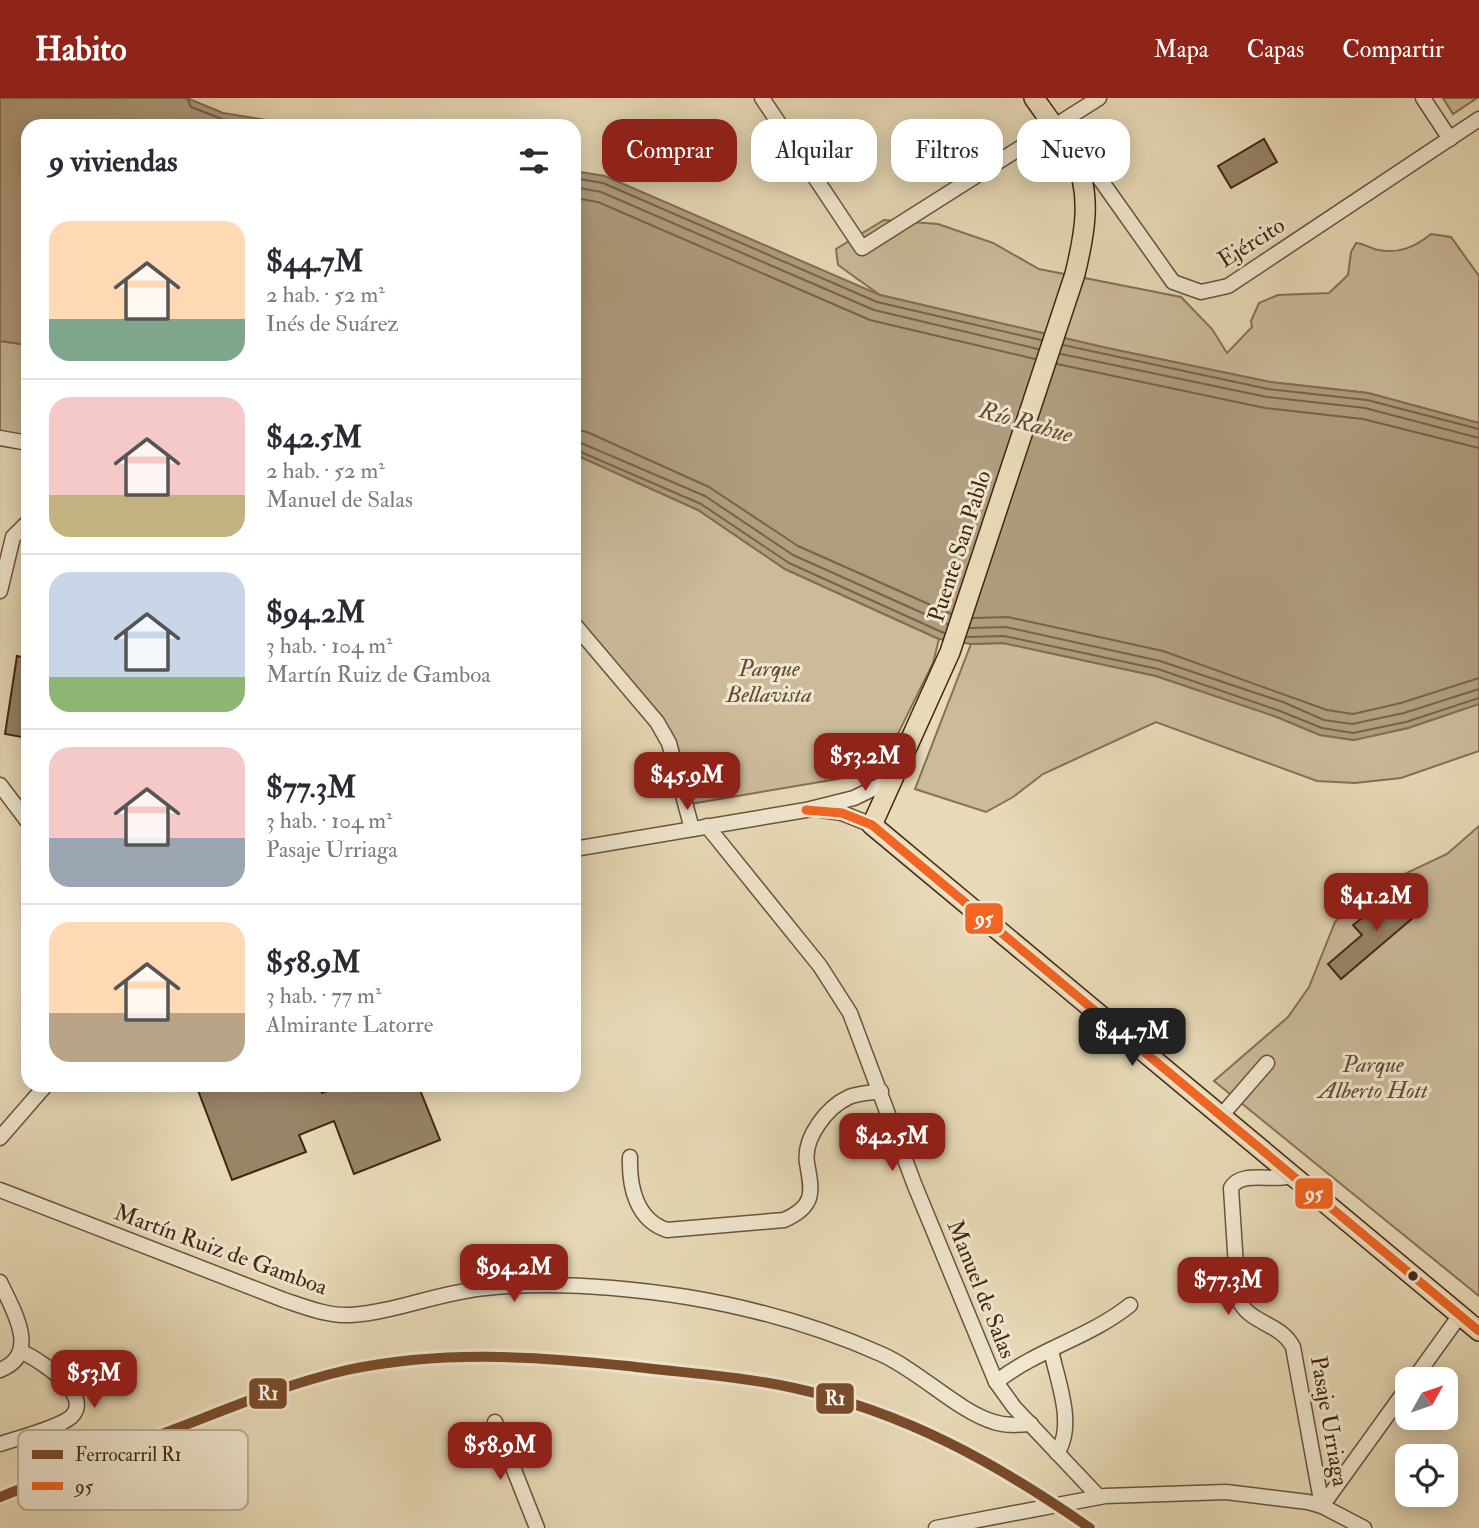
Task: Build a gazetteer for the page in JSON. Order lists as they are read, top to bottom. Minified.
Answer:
{"streets":{"main road":["Puente San Pablo"],"street":["Ejército","Martín Ruiz de Gamboa","Manuel de Salas","Pasaje Urriaga"]},"crossings":[["Martín Ruiz de Gamboa","Manuel de Salas"]],"water":["Río Rahue"],"parks":["Parque Bellavista","Parque Alberto Hott"],"lines":["transit line 95","rail line R1"],"legend":["Ferrocarril R1","95"],"north":"top right","page":{"header":"Habito","nav":["Mapa","Capas","Compartir"],"chip":["Comprar","Alquilar","Filtros","Nuevo"],"heading":"9 viviendas","list":[{"name":"$44.7M","note":"2 hab. · 52 m² · Inés de Suárez"},{"name":"$42.5M","note":"2 hab. · 52 m² · Manuel de Salas"},{"name":"$94.2M","note":"3 hab. · 104 m² · Martín Ruiz de Gamboa"},{"name":"$77.3M","note":"3 hab. · 104 m² · Pasaje Urriaga"},{"name":"$58.9M","note":"3 hab. · 77 m² · Almirante Latorre"}],"price":["$53.2M","$45.9M","$41.2M","$44.7M","$42.5M","$94.2M","$77.3M","$53M","$58.9M"]}}
